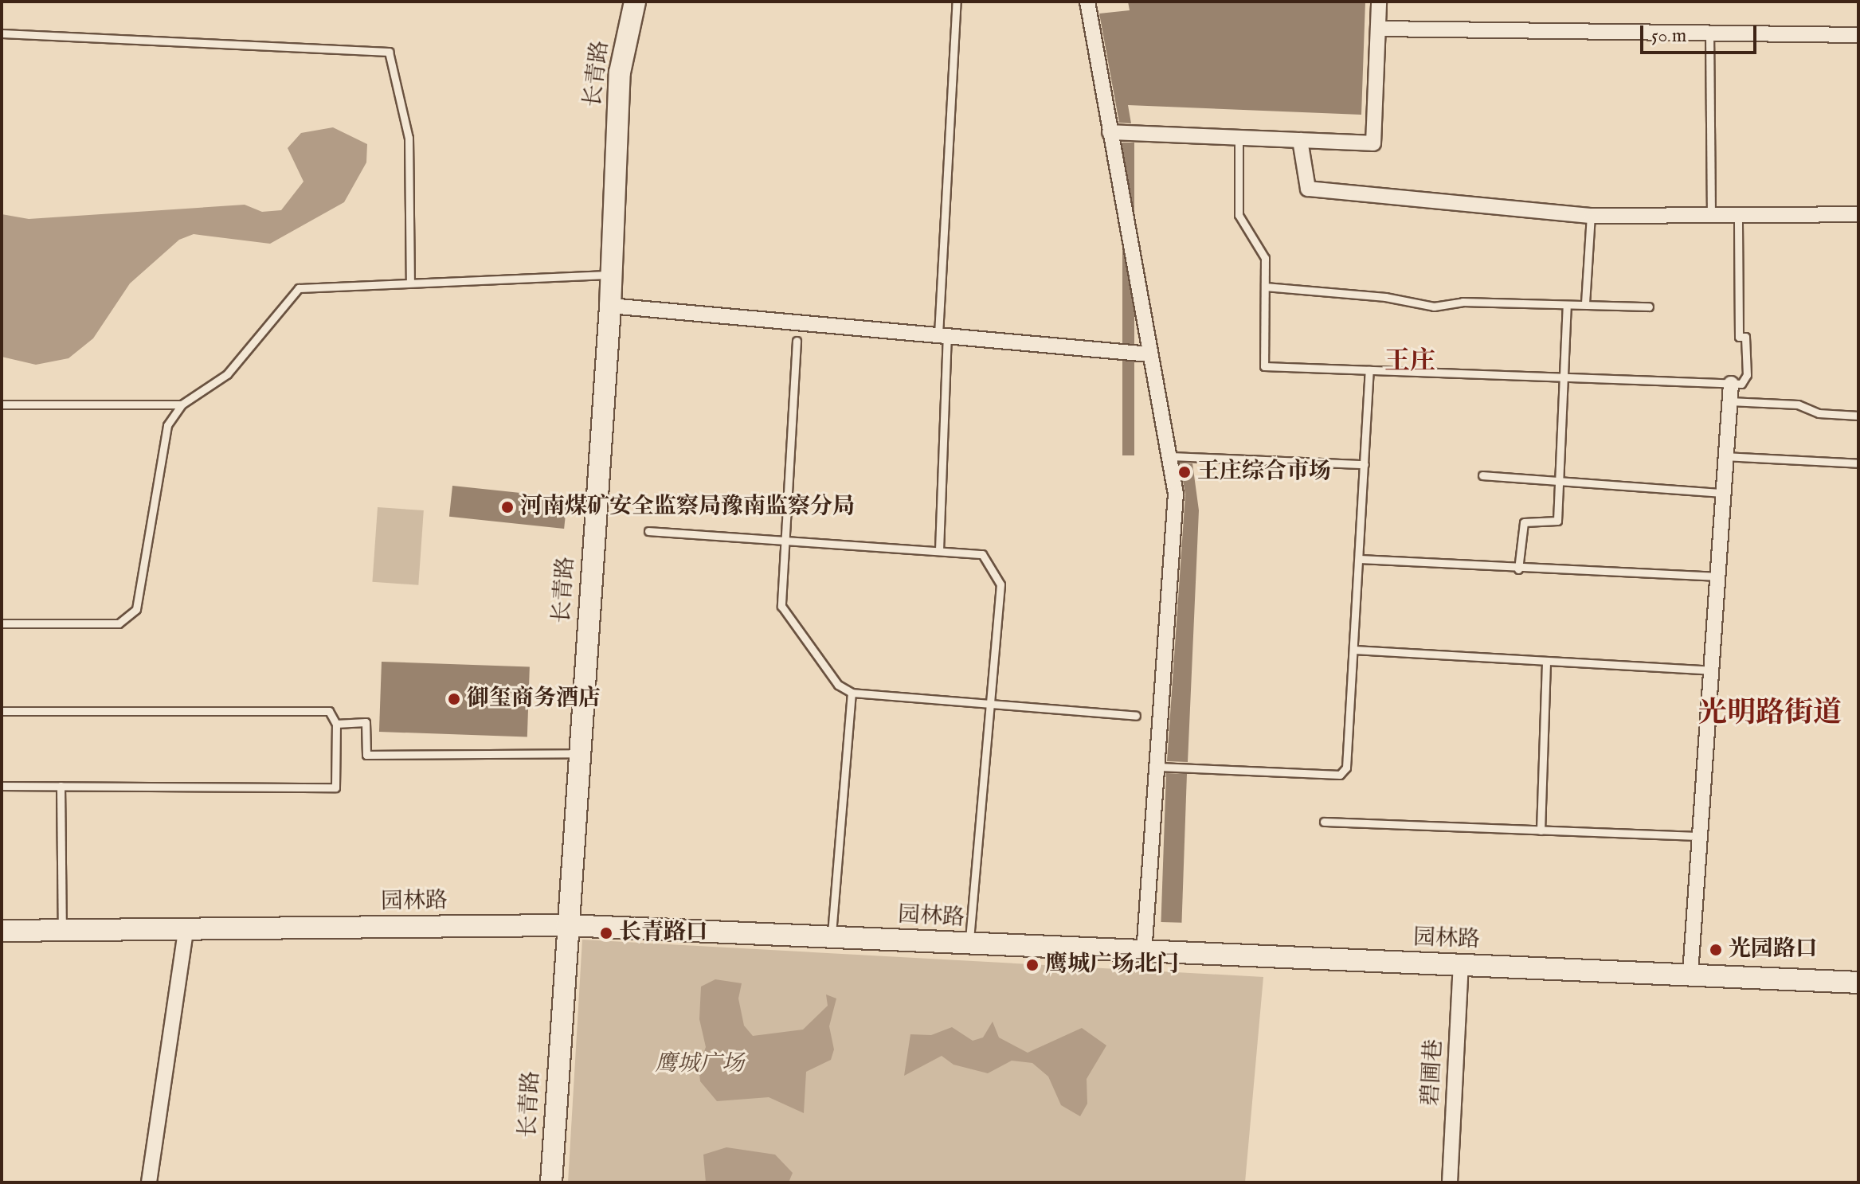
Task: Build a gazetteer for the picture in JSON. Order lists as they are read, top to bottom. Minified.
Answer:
{"streets":{"street":["长青路","园林路","碧圃巷"]},"crossings":[["长青路","园林路"],["园林路","碧圃巷"]],"districts":["王庄","光明路街道"],"parks":["鹰城广场"],"places":["王庄综合市场","河南煤矿安全监察局豫南监察分局","御玺商务酒店","长青路口","光园路口","鹰城广场北门"],"scale_bar":"50 m"}
